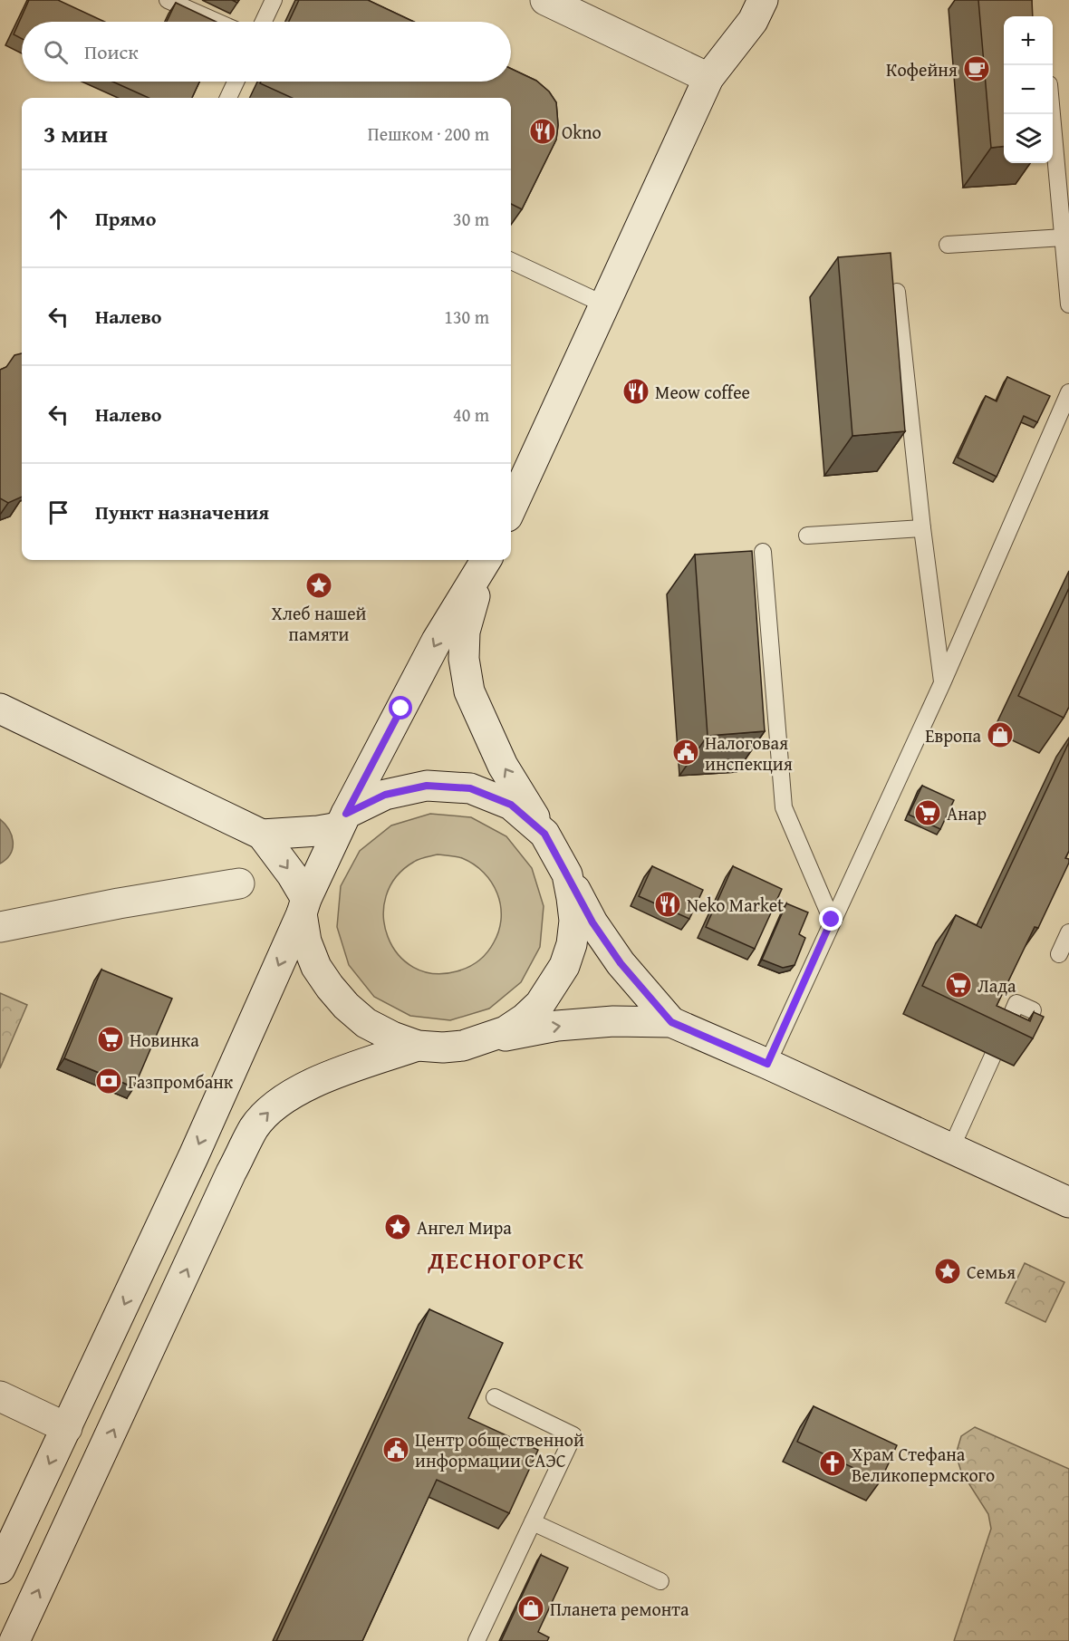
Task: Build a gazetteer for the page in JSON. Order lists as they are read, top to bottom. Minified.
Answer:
{"districts":["ДЕСНОГОРСК"],"places":{"cafe":["Кофейня"],"restaurant":["Okno","Meow coffee","Neko Market"],"place":["Хлеб нашей памяти","Ангел Мира","Семья"],"shop":["Европа","Планета ремонта"],"public building":["Налоговая инспекция","Центр общественной информации САЭС"],"supermarket":["Анар","Лада","Новинка"],"bank":["Газпромбанк"],"church":["Храм Стефана Великопермского"]},"page":{"map_buttons":["+","−"],"search":"Поиск","heading":["3 мин","Пешком · 200 m"],"list":[["Прямо","30 m"],["Налево","130 m"],["Налево","40 m"],"Пункт назначения"]}}
